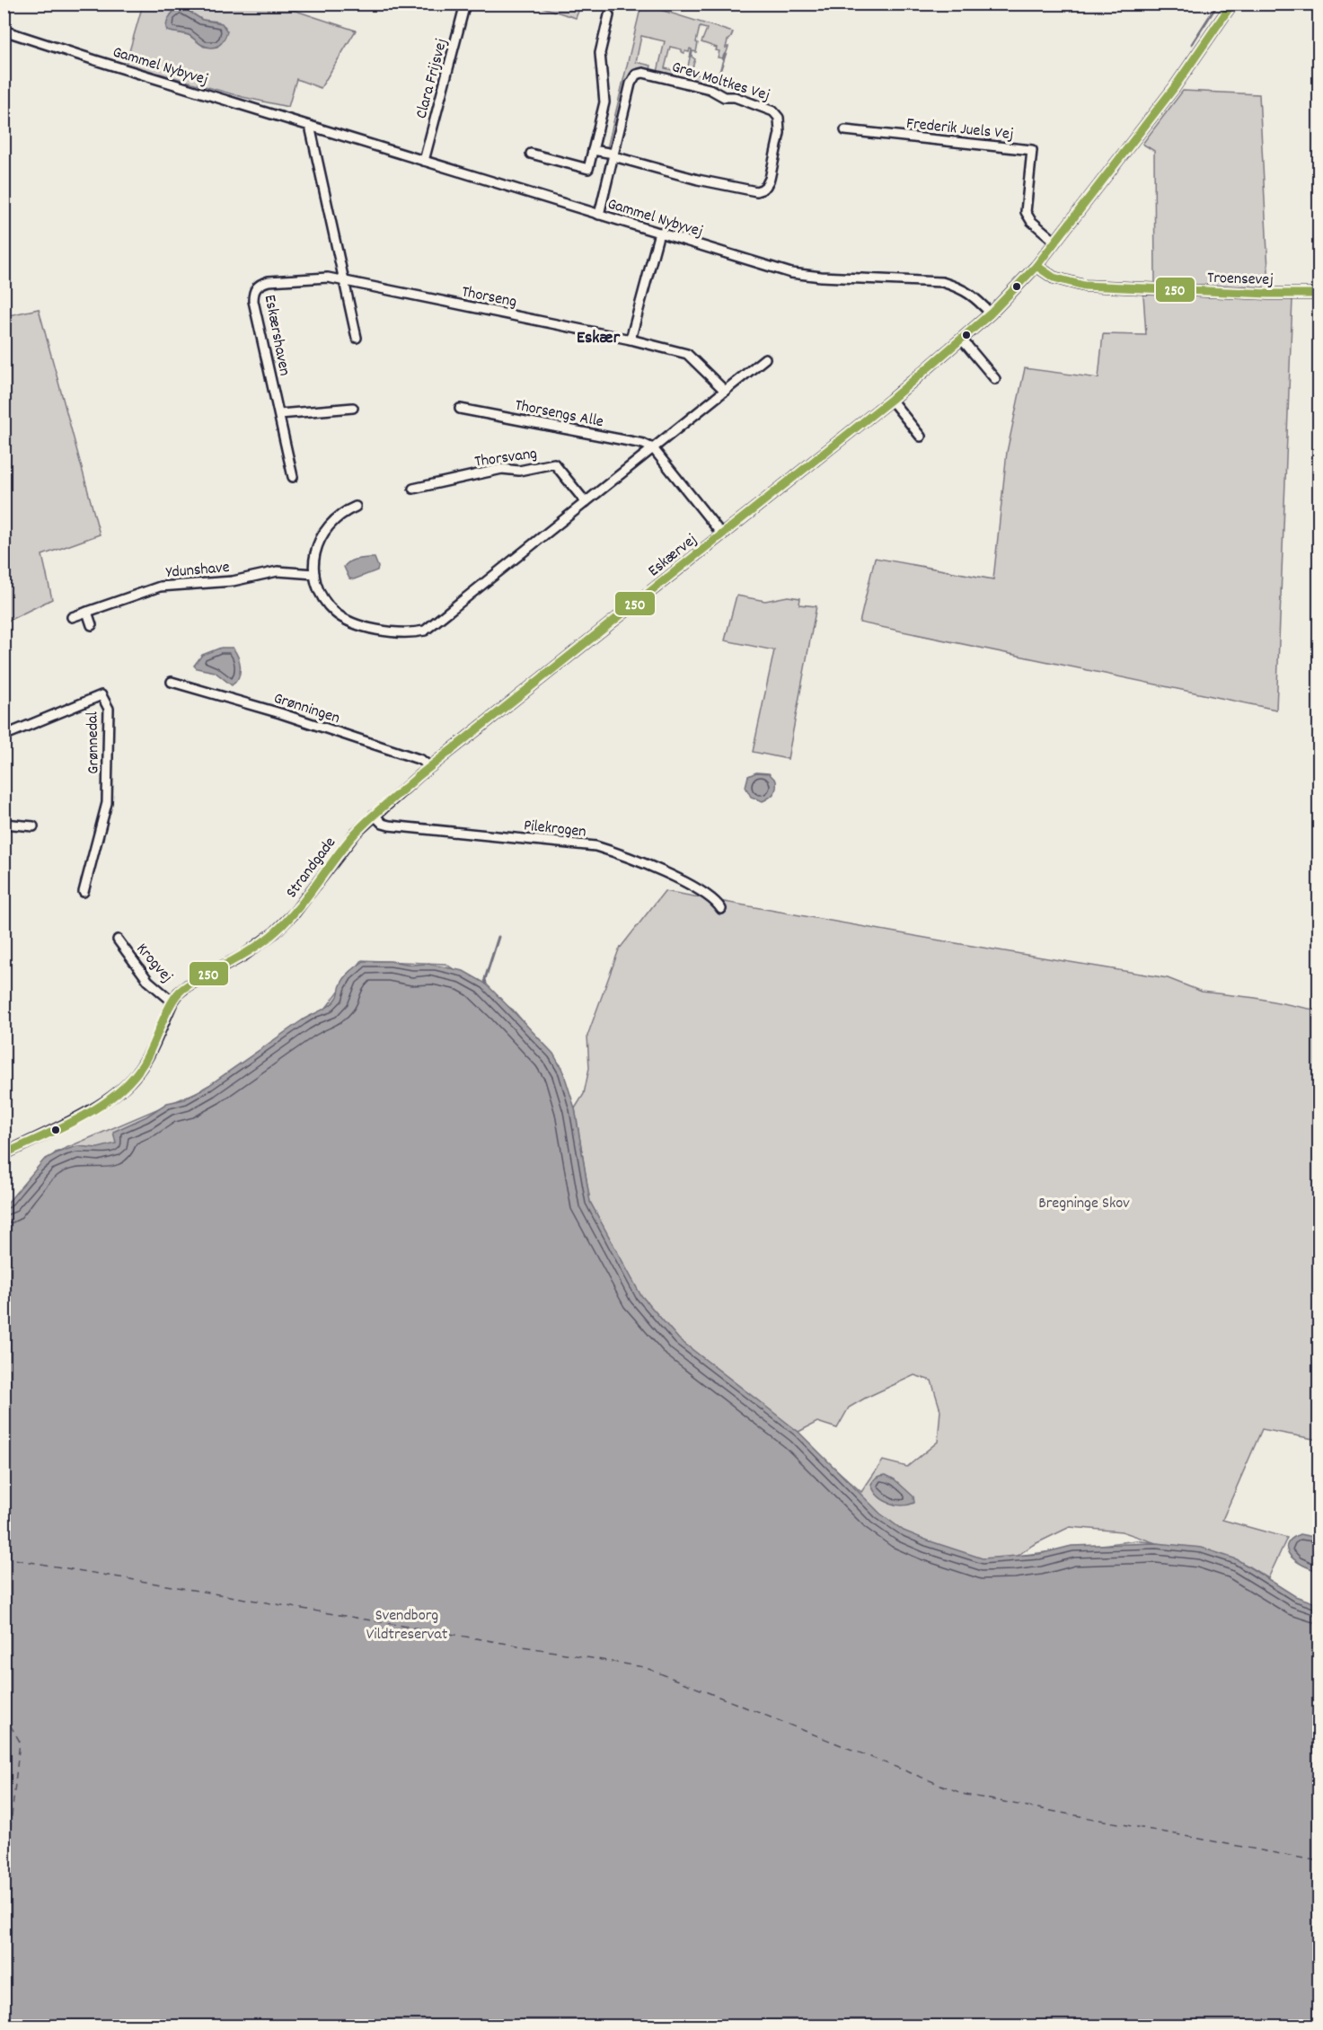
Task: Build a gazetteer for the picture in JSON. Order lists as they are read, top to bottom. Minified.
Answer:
{"streets":{"street":["Gammel Nybyvej","Clara Frijsvej","Grev Moltkes Vej","Frederik Juels Vej","Troensevej","Thorseng","Eskærshaven","Thorsengs Alle","Thorsvang","Eskærvej","Ydunshave","Grønningen","Grønnedal","Pilekrogen","Strandgade","Krogvej"]},"crossings":[["Gammel Nybyvej","Clara Frijsvej"],["Gammel Nybyvej","Grev Moltkes Vej"],["Gammel Nybyvej","Eskærvej"],["Frederik Juels Vej","Eskærvej"],["Troensevej","Eskærvej"],["Thorseng","Eskærshaven"],["Eskærvej","Grønningen"],["Eskærvej","Pilekrogen"],["Eskærvej","Strandgade"],["Pilekrogen","Strandgade"],["Strandgade","Krogvej"]],"districts":["Eskær"],"parks":["Bregninge Skov","Svendborg Vildtreservat"],"lines":["transit line 250"]}
